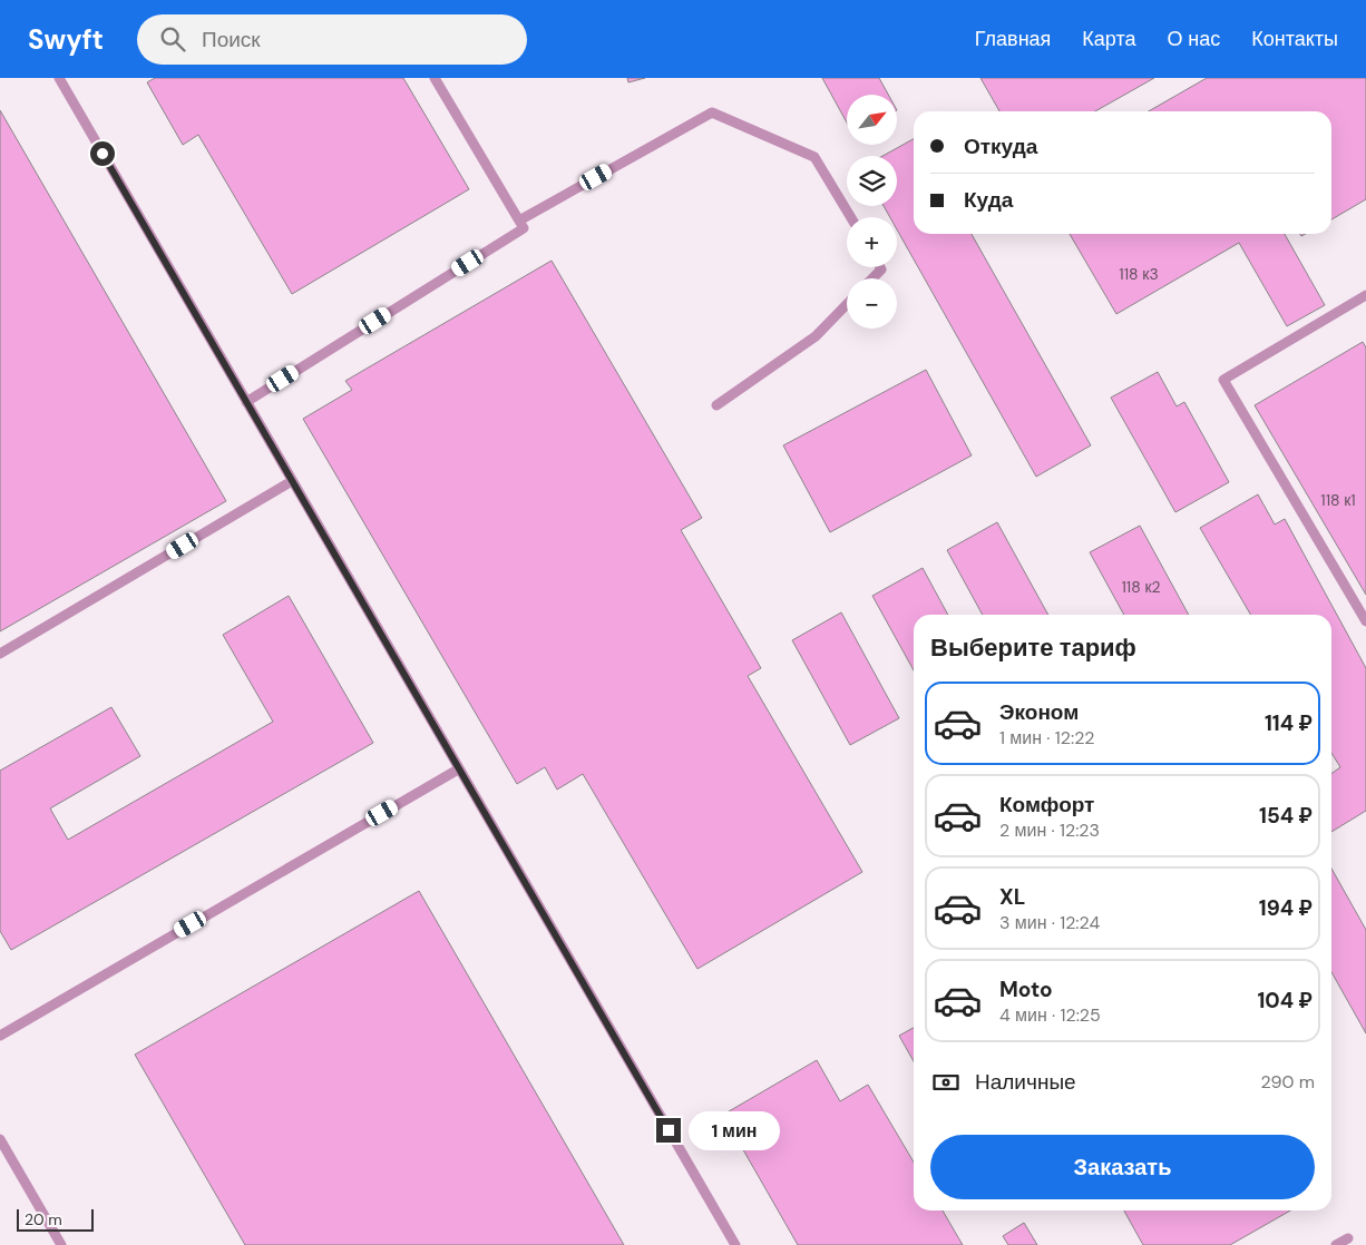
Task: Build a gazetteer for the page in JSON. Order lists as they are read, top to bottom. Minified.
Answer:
{"house_numbers":["118 к3","118 к1","118 к2"],"scale_bar":"20 m","north":"top right","page":{"header":"Swyft","search":"Поиск","nav":["Главная","Карта","О нас","Контакты"],"map_buttons":["+","−"],"banner":["Откуда","Куда"],"heading":"Выберите тариф","list":[{"name":"Эконом","note":"1 мин · 12:22","value":"114 ₽"},{"name":"Комфорт","note":"2 мин · 12:23","value":"154 ₽"},{"name":"XL","note":"3 мин · 12:24","value":"194 ₽"},{"name":"Moto","note":"4 мин · 12:25","value":"104 ₽"}],"pay":["Наличные","290 m"],"bubble":"1 мин","buttons":"Заказать","scale":"20 m"}}
